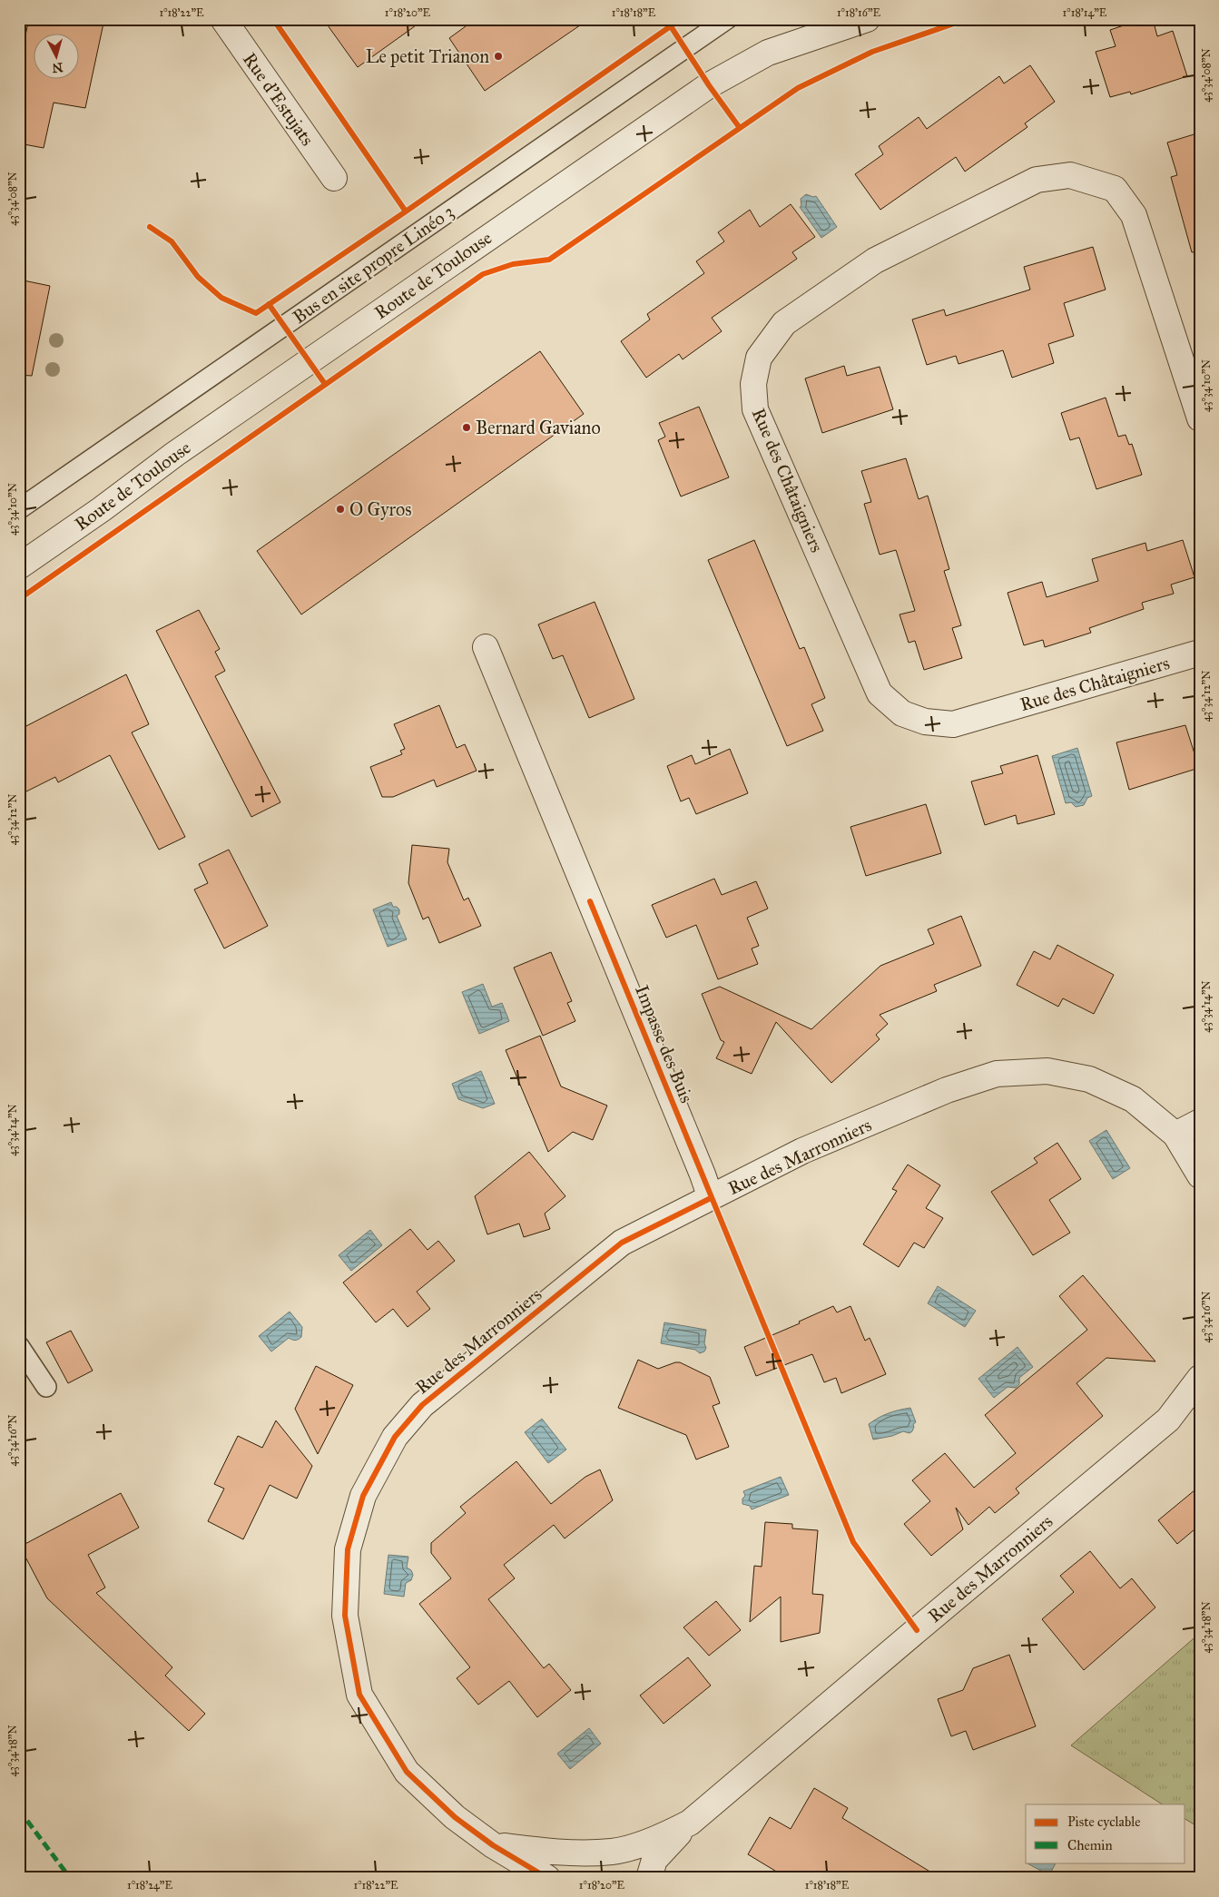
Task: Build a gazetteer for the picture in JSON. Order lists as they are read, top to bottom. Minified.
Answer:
{"streets":{"street":["Rue d'Estujats","Route de Toulouse","Rue des Châtaigniers","Impasse des Buis","Rue des Marronniers"],"lane":["Bus en site propre Linéo 3"]},"crossings":[["Impasse des Buis","Rue des Marronniers"]],"places":["Le petit Trianon","Bernard Gaviano","O Gyros"],"legend":["Piste cyclable","Chemin"],"north":"bottom","coordinates":["1°18'22\"E","1°18'20\"E","1°18'18\"E","1°18'16\"E","1°18'14\"E","43°34'08\"N","43°34'10\"N","43°34'12\"N","43°34'14\"N","43°34'16\"N","43°34'18\"N","1°18'24\"E"]}
